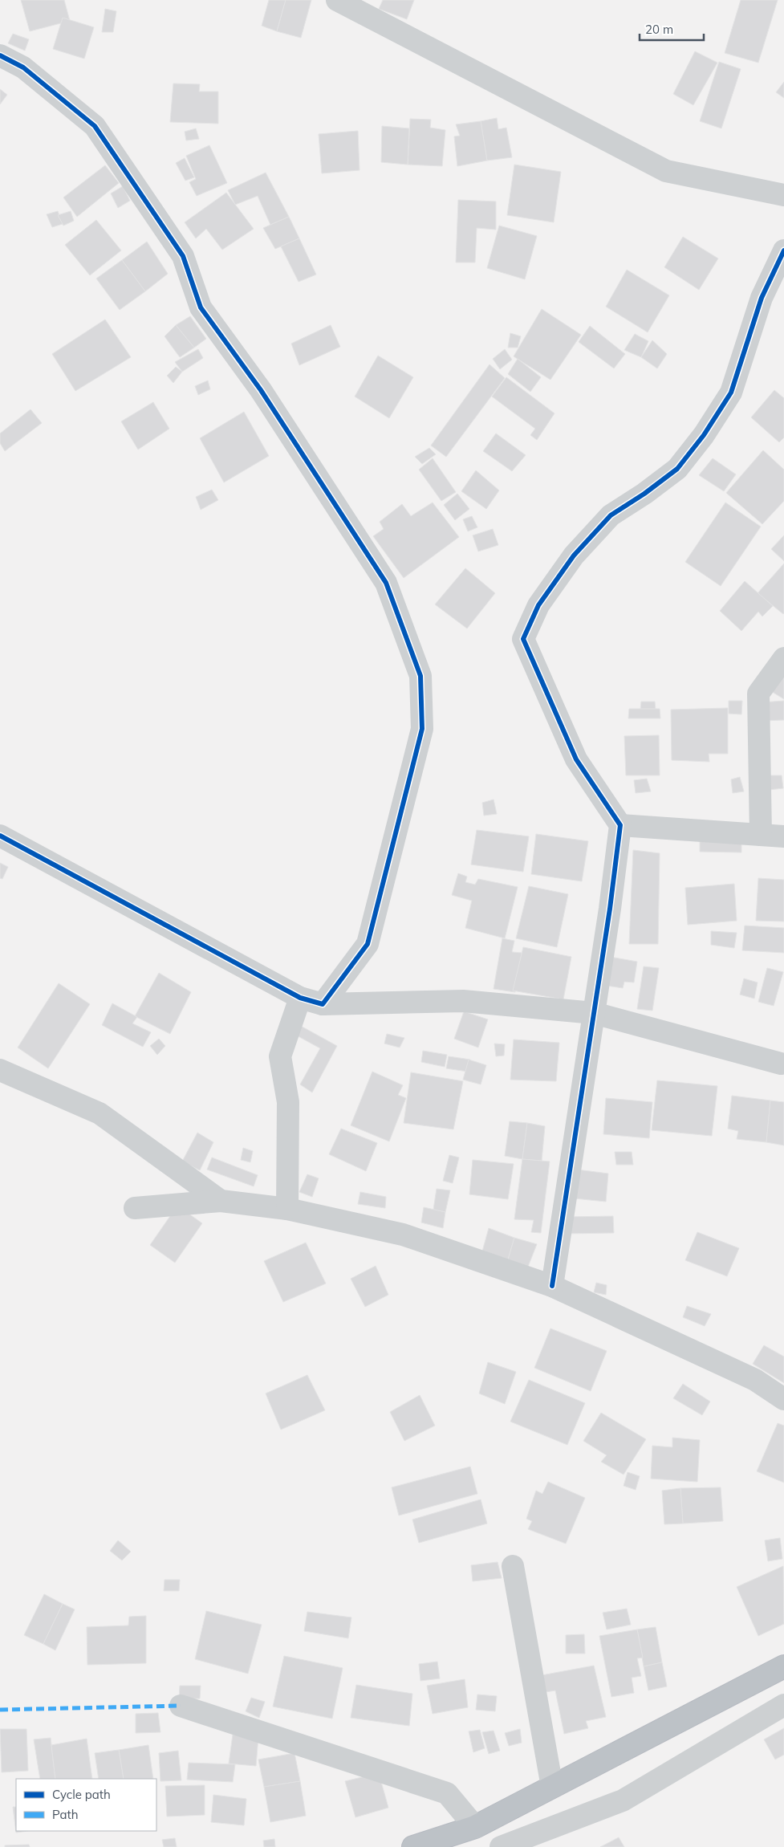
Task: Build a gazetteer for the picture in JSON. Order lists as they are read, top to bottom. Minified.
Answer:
{"legend":["Cycle path","Path"],"scale_bar":"20 m"}
